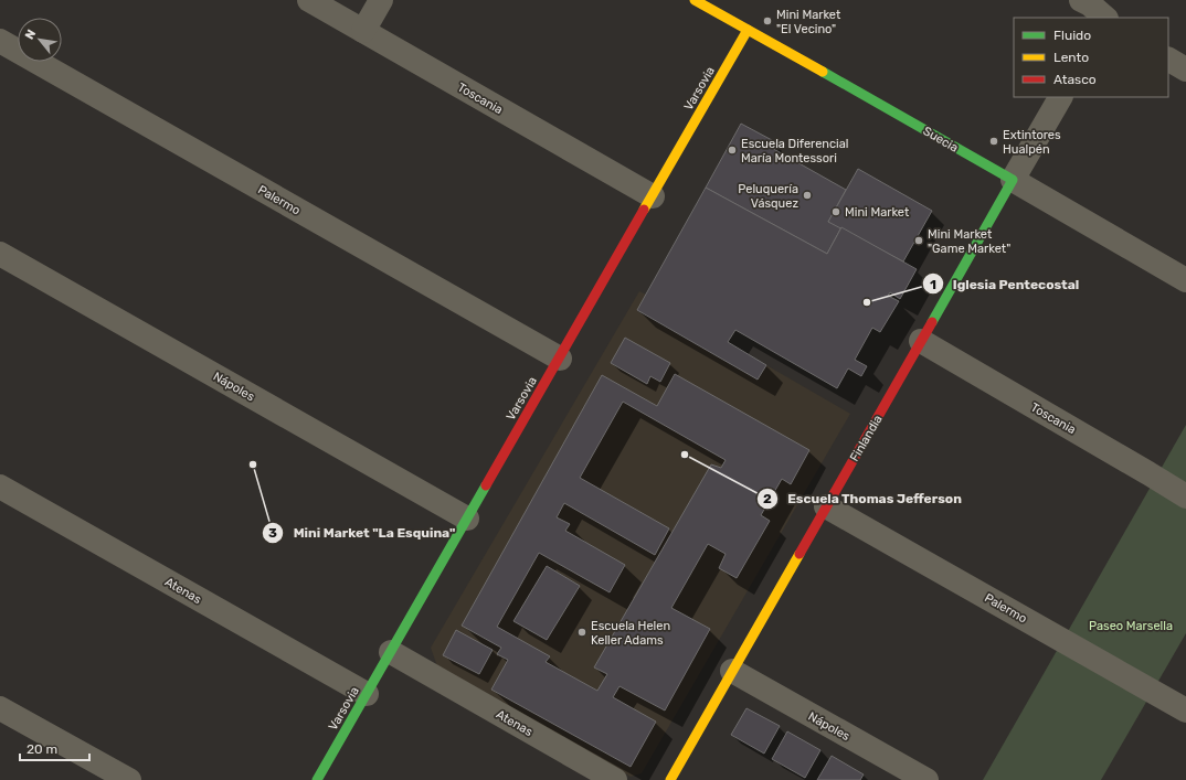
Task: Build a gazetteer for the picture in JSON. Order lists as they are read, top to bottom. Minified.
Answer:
{"streets":{"street":["Varsovia","Toscania","Suecia","Palermo","Nápoles","Finlandia","Atenas"]},"crossings":[["Varsovia","Toscania"],["Varsovia","Suecia"],["Varsovia","Palermo"],["Varsovia","Nápoles"],["Varsovia","Atenas"],["Toscania","Finlandia"],["Suecia","Finlandia"],["Palermo","Finlandia"],["Nápoles","Finlandia"]],"parks":["Paseo Marsella"],"places":["Mini Market \"El Vecino\"","Extintores Hualpén","Escuela Diferencial María Montessori","Peluquería Vásquez","Mini Market","Mini Market \"Game Market\"","Iglesia Pentecostal","Escuela Thomas Jefferson","Mini Market \"La Esquina\"","Escuela Helen Keller Adams"],"legend":["Fluido","Lento","Atasco"],"scale_bar":"20 m","north":"top left"}
